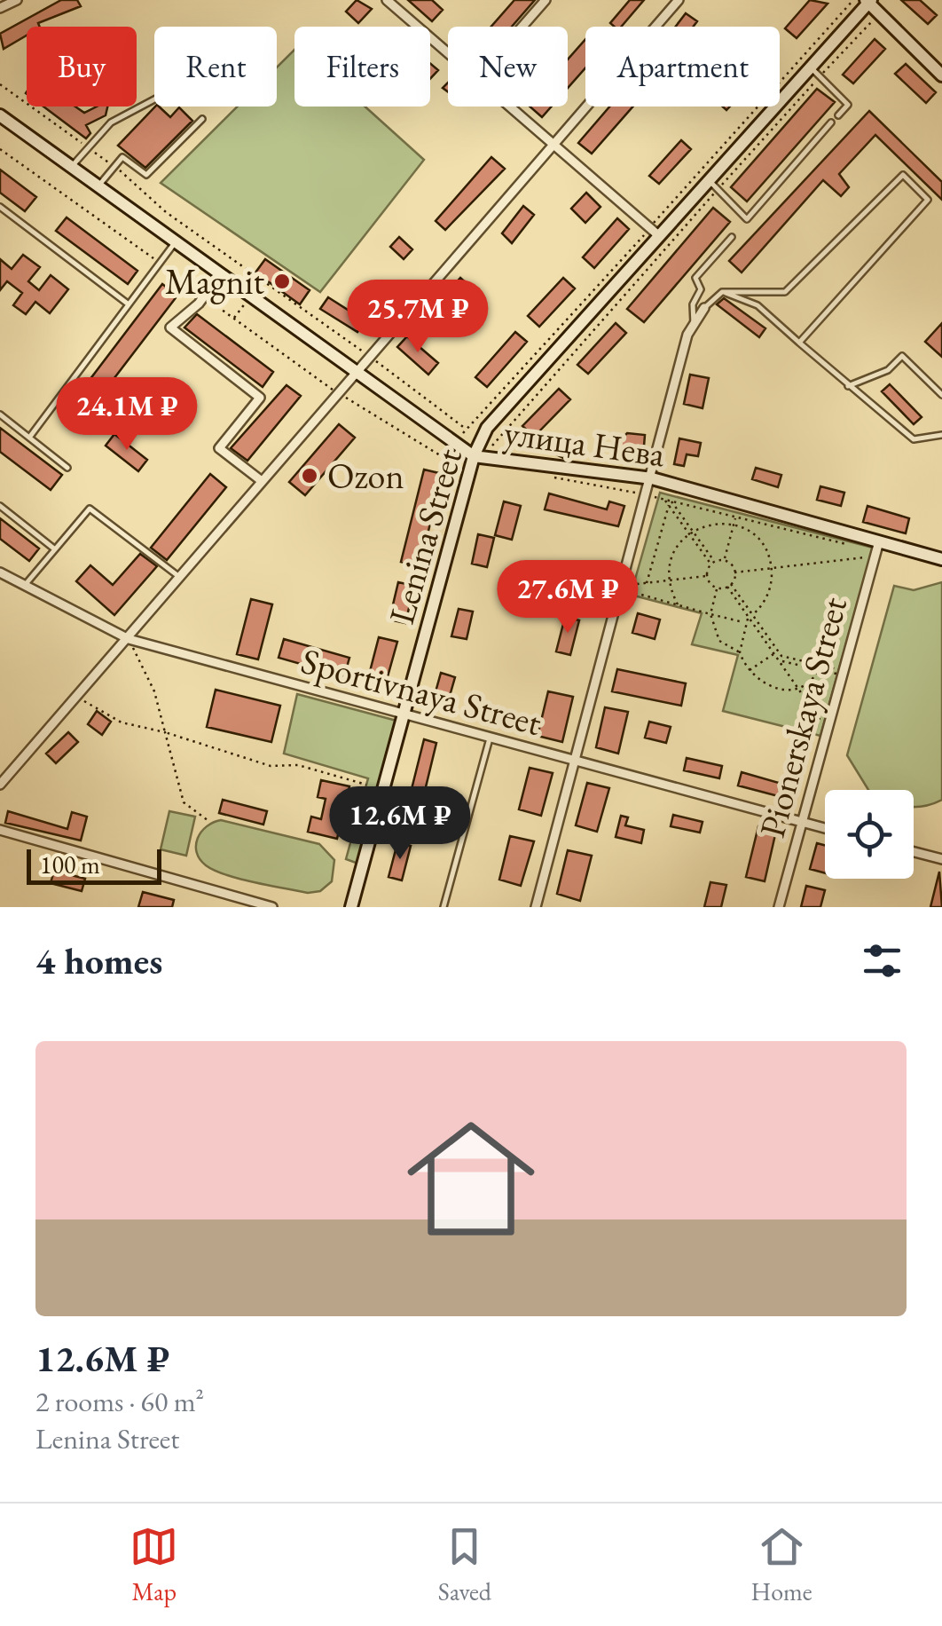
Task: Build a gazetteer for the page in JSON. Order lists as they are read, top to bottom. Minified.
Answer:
{"streets":{"main road":["улица Нева","Lenina Street"],"street":["Sportivnaya Street","Pionerskaya Street"]},"crossings":[["улица Нева","Lenina Street"],["улица Нева","Pionerskaya Street"],["Lenina Street","Sportivnaya Street"],["Sportivnaya Street","Pionerskaya Street"]],"places":["Magnit","Ozon"],"scale_bar":"100 m","page":{"chip":["Buy","Rent","Filters","New","Apartment"],"price":["25.7M ₽","24.1M ₽","27.6M ₽","12.6M ₽"],"scale":"100 m","heading":"4 homes","list":[{"name":"12.6M ₽","note":"2 rooms · 60 m² · Lenina Street"}],"tabs":["Map","Saved","Home"]}}
